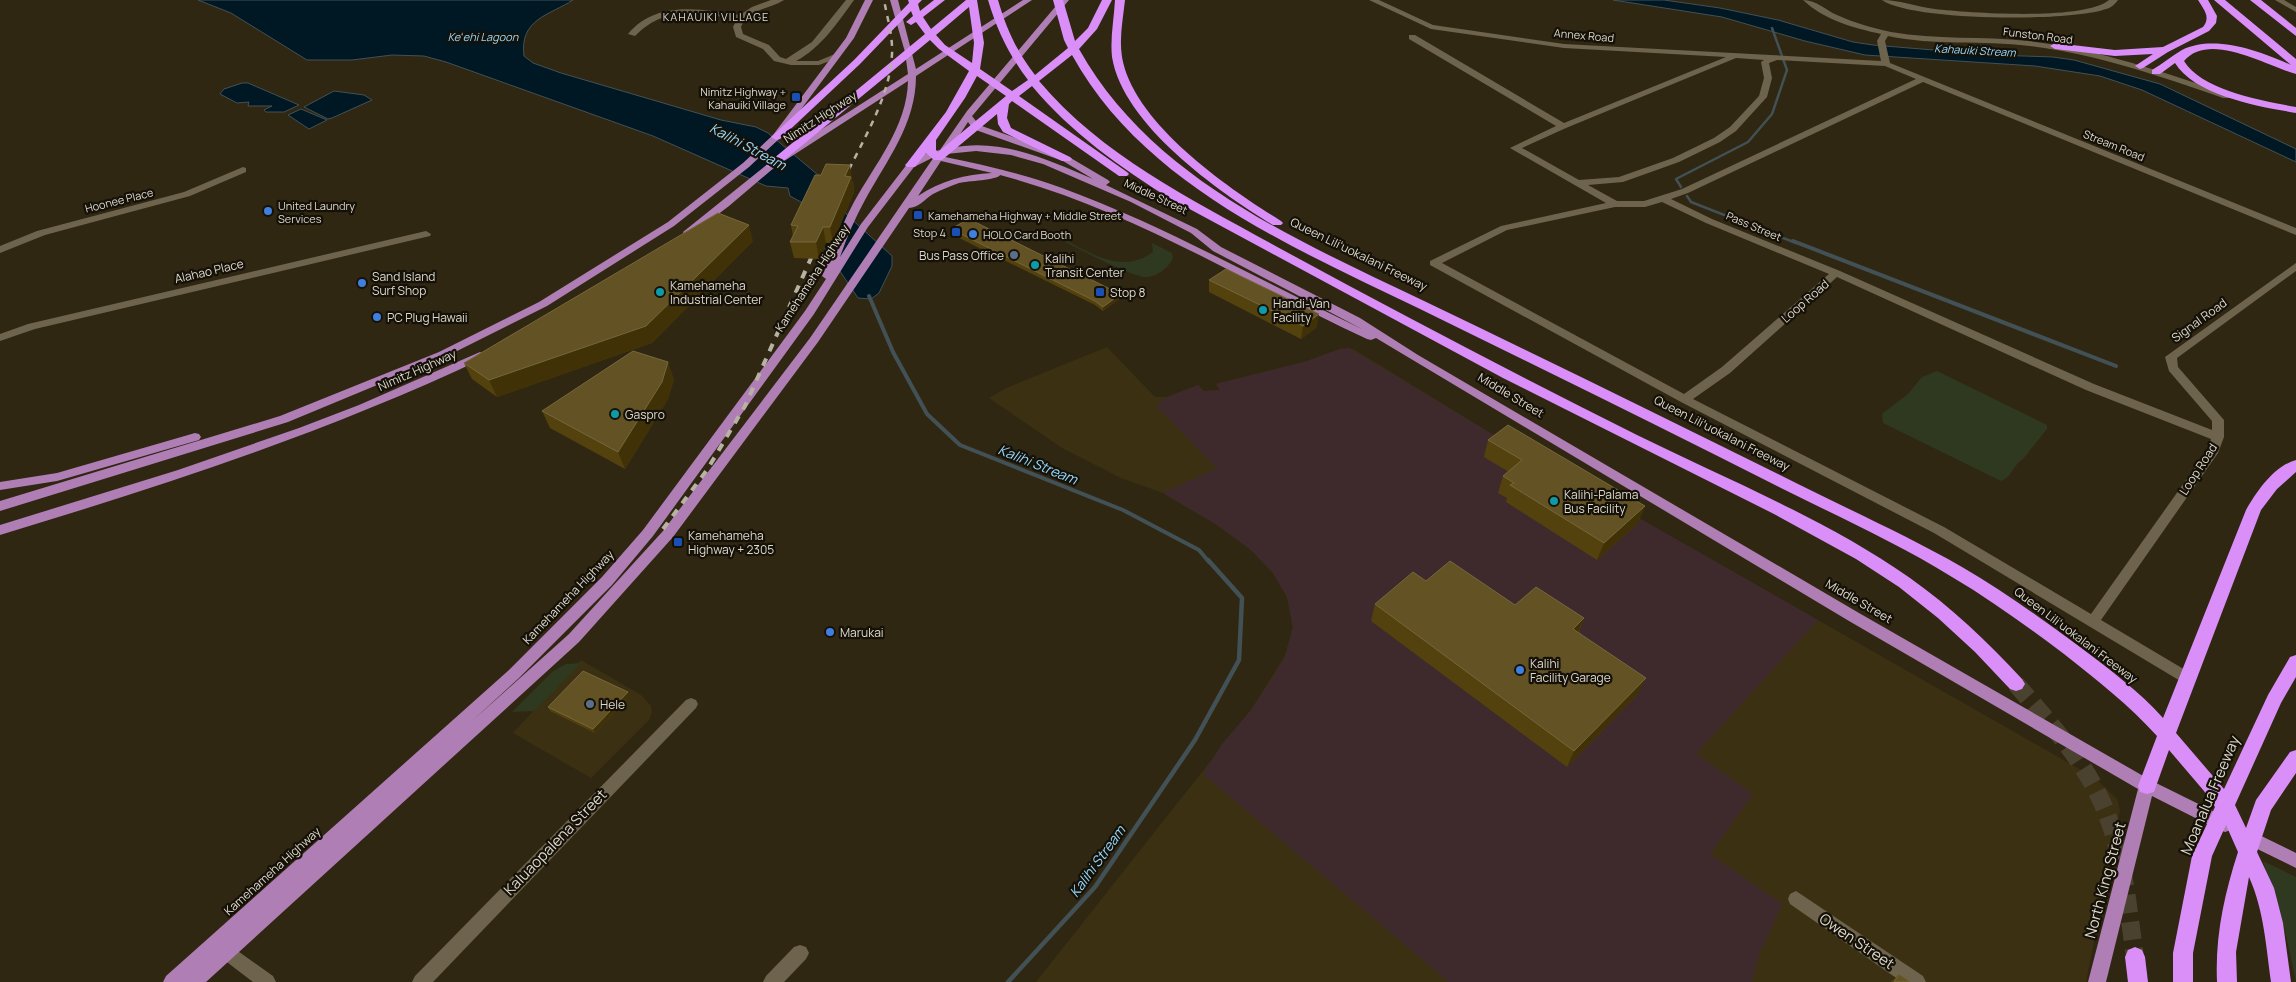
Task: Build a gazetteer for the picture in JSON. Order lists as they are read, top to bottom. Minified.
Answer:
{"streets":{"highway":["Queen Liliʻuokalani Freeway","Moanalua Freeway"],"main road":["Nimitz Highway","Middle Street","Kamehameha Highway","North King Street"],"street":["Annex Road","Funston Road","Stream Road","Hoonee Place","Pass Street","Alahao Place","Loop Road","Signal Road","Kaluaopalena Street","Owen Street"]},"crossings":[["Annex Road","Stream Road"],["Middle Street","North King Street"],["Pass Street","Loop Road"],["Loop Road","Signal Road"]],"districts":["KAHAUIKI VILLAGE"],"water":["Keʻehi Lagoon","Kahauiki Stream","Kalihi Stream"],"places":{"transit":["Nimitz Highway + Kahauiki Village","Kamehameha Highway + Middle Street","Stop 4","Stop 8","Kamehameha Highway + 2305"],"other":["United Laundry Services","HOLO Card Booth","Bus Pass Office","Kalihi Transit Center","Sand Island Surf Shop","Kamehameha Industrial Center","Handi-Van Facility","PC Plug Hawaii","Gaspro","Kalihi-Palama Bus Facility","Marukai","Kalihi Facility Garage","Hele"]}}
